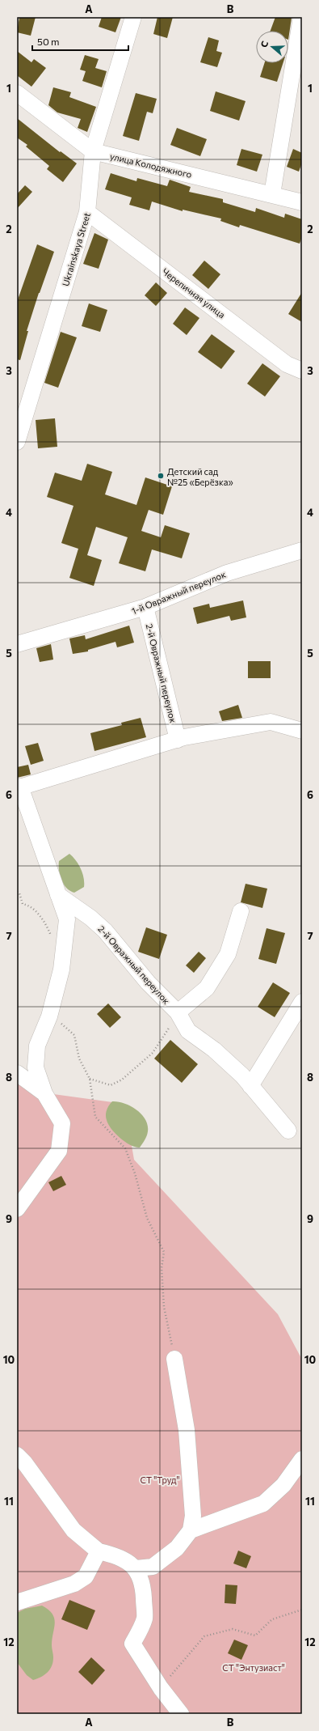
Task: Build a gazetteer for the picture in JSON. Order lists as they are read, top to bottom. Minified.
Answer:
{"streets":{"street":["улица Колодяжного","Ukrainskaya Street","Черепичная улица","1-й Овражный переулок","2-й Овражный переулок"]},"crossings":[["улица Колодяжного","Ukrainskaya Street"],["Ukrainskaya Street","Черепичная улица"],["1-й Овражный переулок","2-й Овражный переулок"]],"parks":["СТ \"Труд\"","СТ \"Энтузиаст\""],"places":["Детский сад №25 «Берёзка»"],"scale_bar":"50 m","north":"left","grid":{"columns":["A","B"],"rows":["1","2","3","4","5","6","7","8","9","10","11","12"]}}
